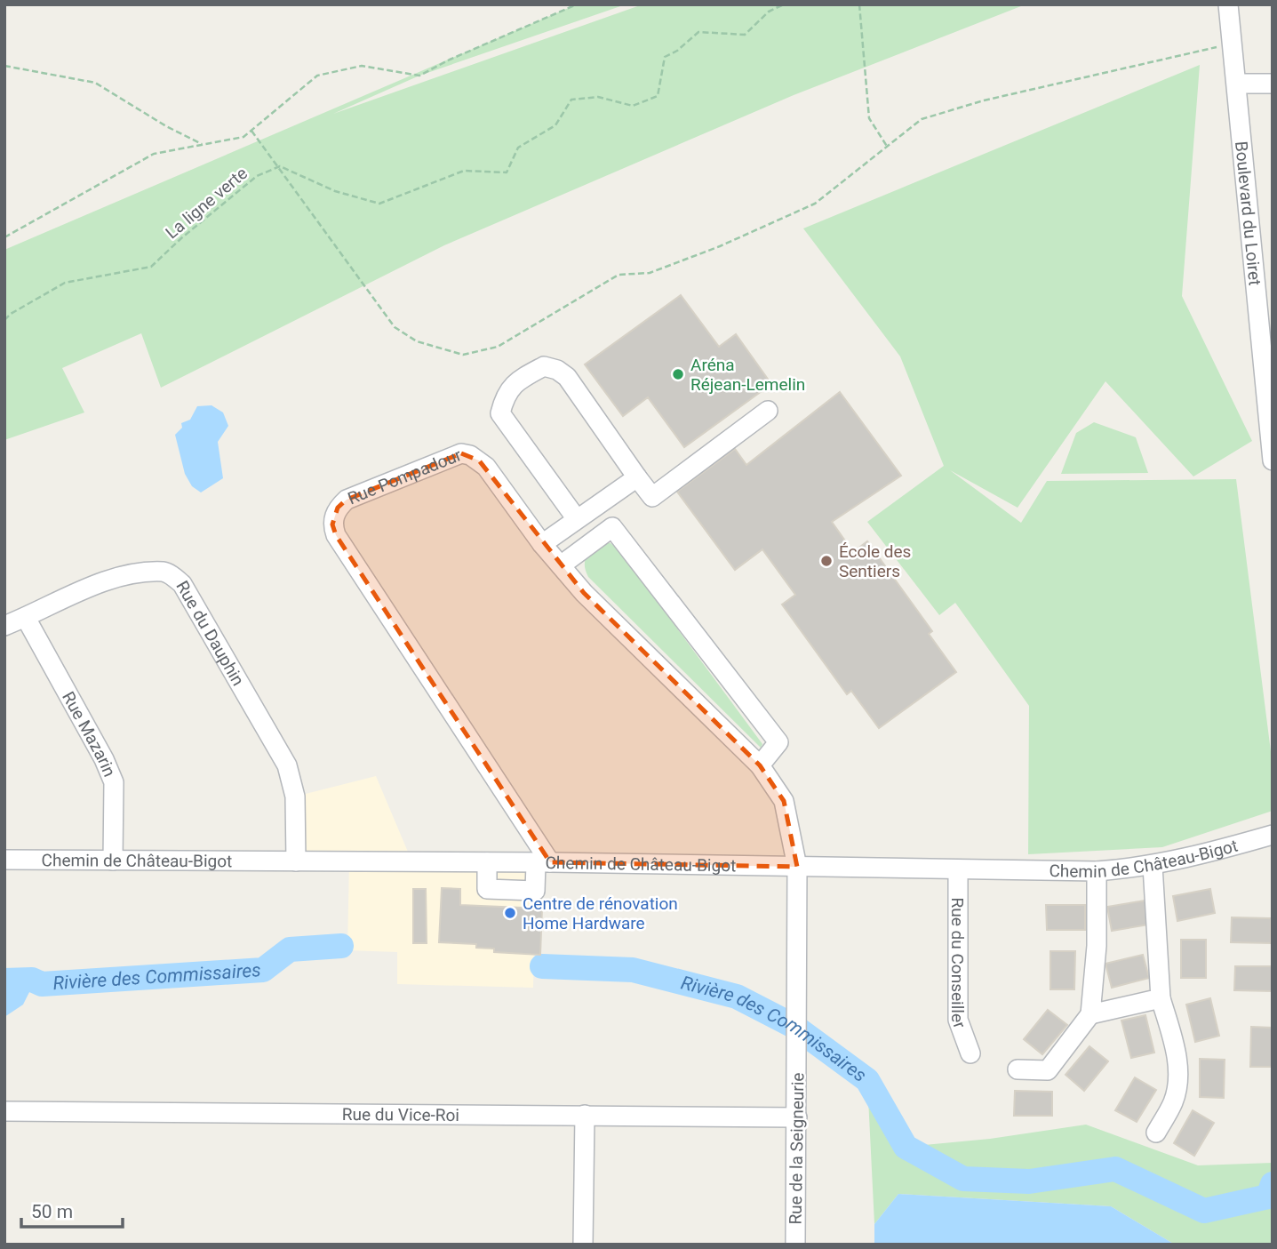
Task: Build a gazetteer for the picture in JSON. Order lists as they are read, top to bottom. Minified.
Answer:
{"streets":{"street":["Boulevard du Loiret","Rue Pompadour","Rue du Dauphin","Rue Mazarin","Chemin de Château-Bigot","Rue du Conseiller","Rue du Vice-Roi","Rue de la Seigneurie"],"path":["La ligne verte"]},"crossings":[["Rue Pompadour","Chemin de Château-Bigot"],["Rue Pompadour","Rue de la Seigneurie"],["Rue du Dauphin","Rue Mazarin"],["Rue du Dauphin","Chemin de Château-Bigot"],["Rue Mazarin","Chemin de Château-Bigot"],["Chemin de Château-Bigot","Rue du Conseiller"],["Chemin de Château-Bigot","Rue de la Seigneurie"],["Rue du Vice-Roi","Rue de la Seigneurie"]],"water":["Rivière des Commissaires"],"places":["Aréna Réjean‑Lemelin","École des Sentiers","Centre de rénovation Home Hardware"],"scale_bar":"50 m"}
